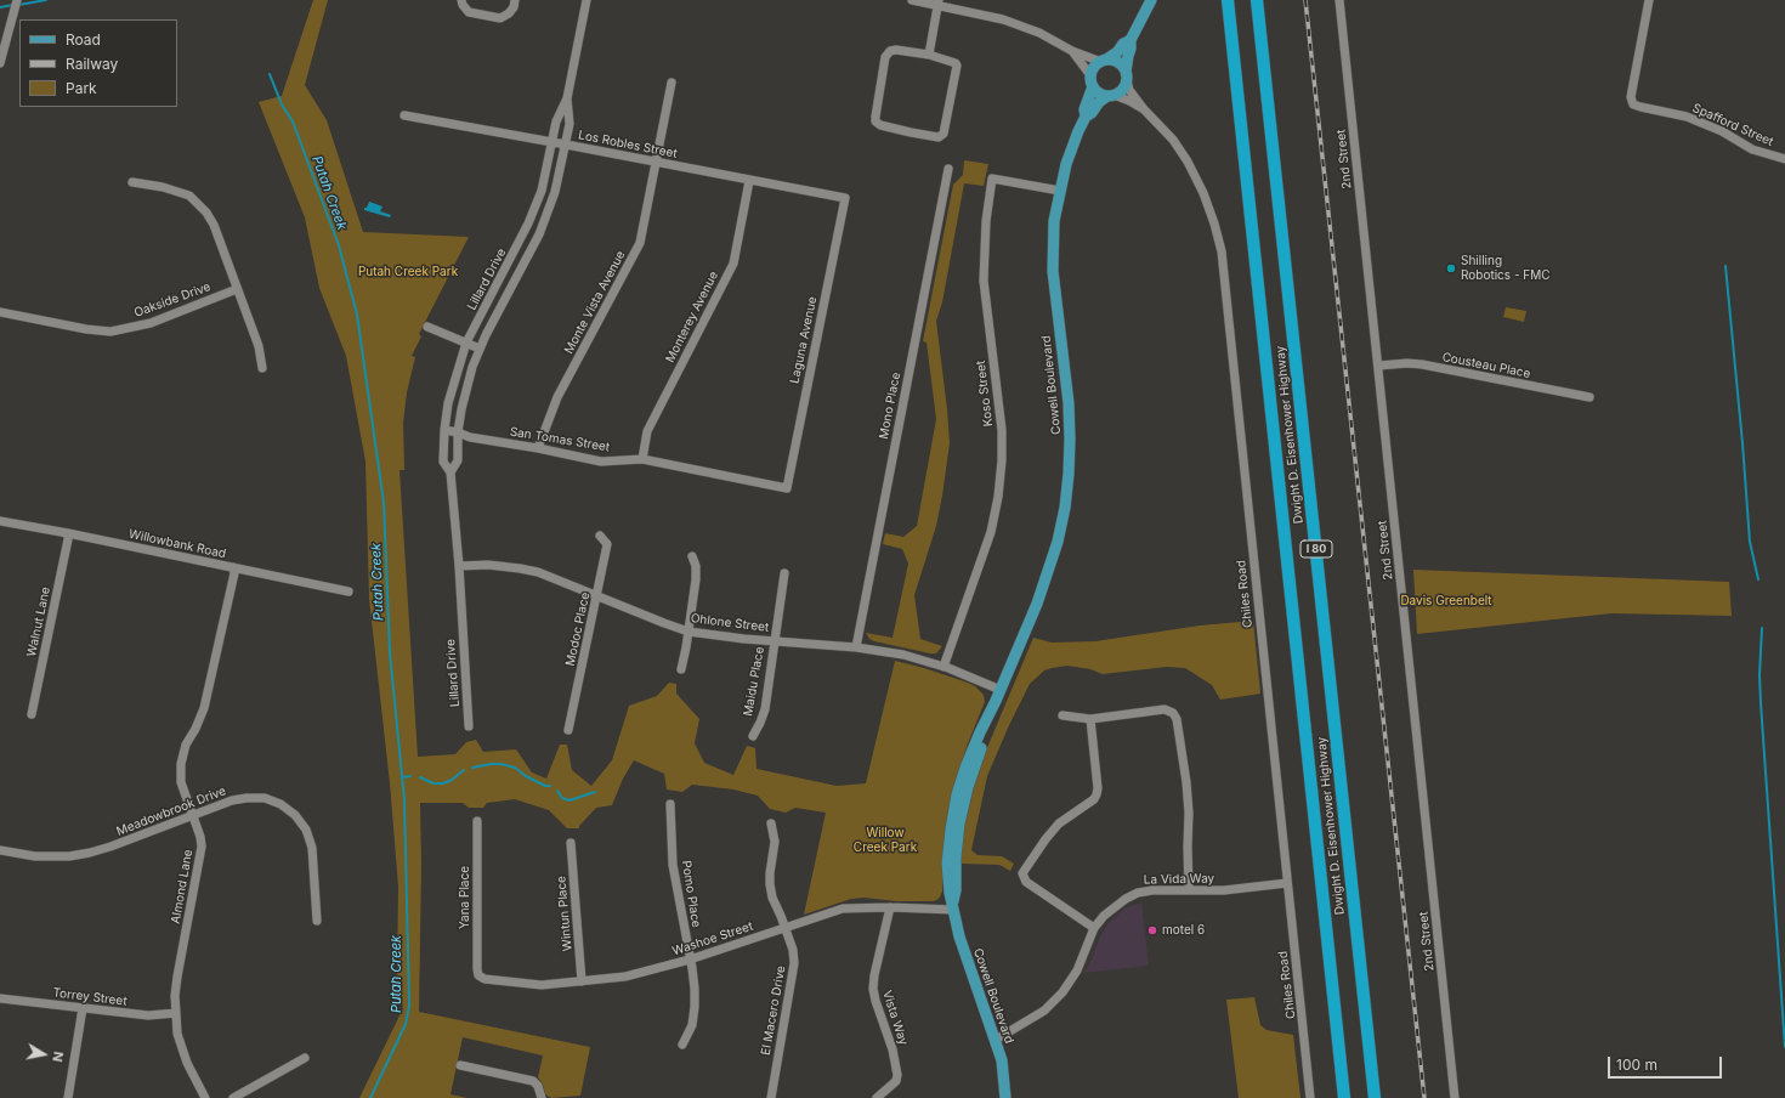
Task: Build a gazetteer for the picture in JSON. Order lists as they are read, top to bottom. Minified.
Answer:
{"streets":{"highway":["Dwight D. Eisenhower Highway","I 80"],"main road":["Cowell Boulevard"],"street":["Spafford Street","Los Robles Street","2nd Street","Lillard Drive","Oakside Drive","Monte Vista Avenue","Monterey Avenue","Laguna Avenue","Cousteau Place","Koso Street","Mono Place","San Tomas Street","Willowbank Road","Chiles Road","Walnut Lane","Ohlone Street","Modoc Place","Maidu Place","Meadowbrook Drive","La Vida Way","Almond Lane","Pomo Place","Yana Place","Wintun Place","Washoe Street","Torrey Street","El Macero Drive","Vista Way"]},"crossings":[["Los Robles Street","Lillard Drive"],["Los Robles Street","Monte Vista Avenue"],["Los Robles Street","Monterey Avenue"],["Los Robles Street","Laguna Avenue"],["2nd Street","Cousteau Place"],["Lillard Drive","San Tomas Street"],["Lillard Drive","Ohlone Street"],["Monte Vista Avenue","San Tomas Street"],["Monterey Avenue","San Tomas Street"],["Laguna Avenue","San Tomas Street"],["Cowell Boulevard","Koso Street"],["Cowell Boulevard","Ohlone Street"],["Cowell Boulevard","La Vida Way"],["Cowell Boulevard","Washoe Street"],["Koso Street","Ohlone Street"],["Mono Place","Ohlone Street"],["Willowbank Road","Walnut Lane"],["Willowbank Road","Almond Lane"],["Chiles Road","La Vida Way"],["Ohlone Street","Modoc Place"],["Ohlone Street","Maidu Place"],["Meadowbrook Drive","Almond Lane"],["Almond Lane","Torrey Street"],["Pomo Place","Washoe Street"],["Yana Place","Washoe Street"],["Wintun Place","Washoe Street"],["Washoe Street","El Macero Drive"],["Washoe Street","Vista Way"]],"water":["Putah Creek"],"parks":["Putah Creek Park","Davis Greenbelt","Willow Creek Park"],"places":["Shilling Robotics - FMC","motel 6"],"legend":["Road","Railway","Park"],"scale_bar":"100 m","north":"right"}
